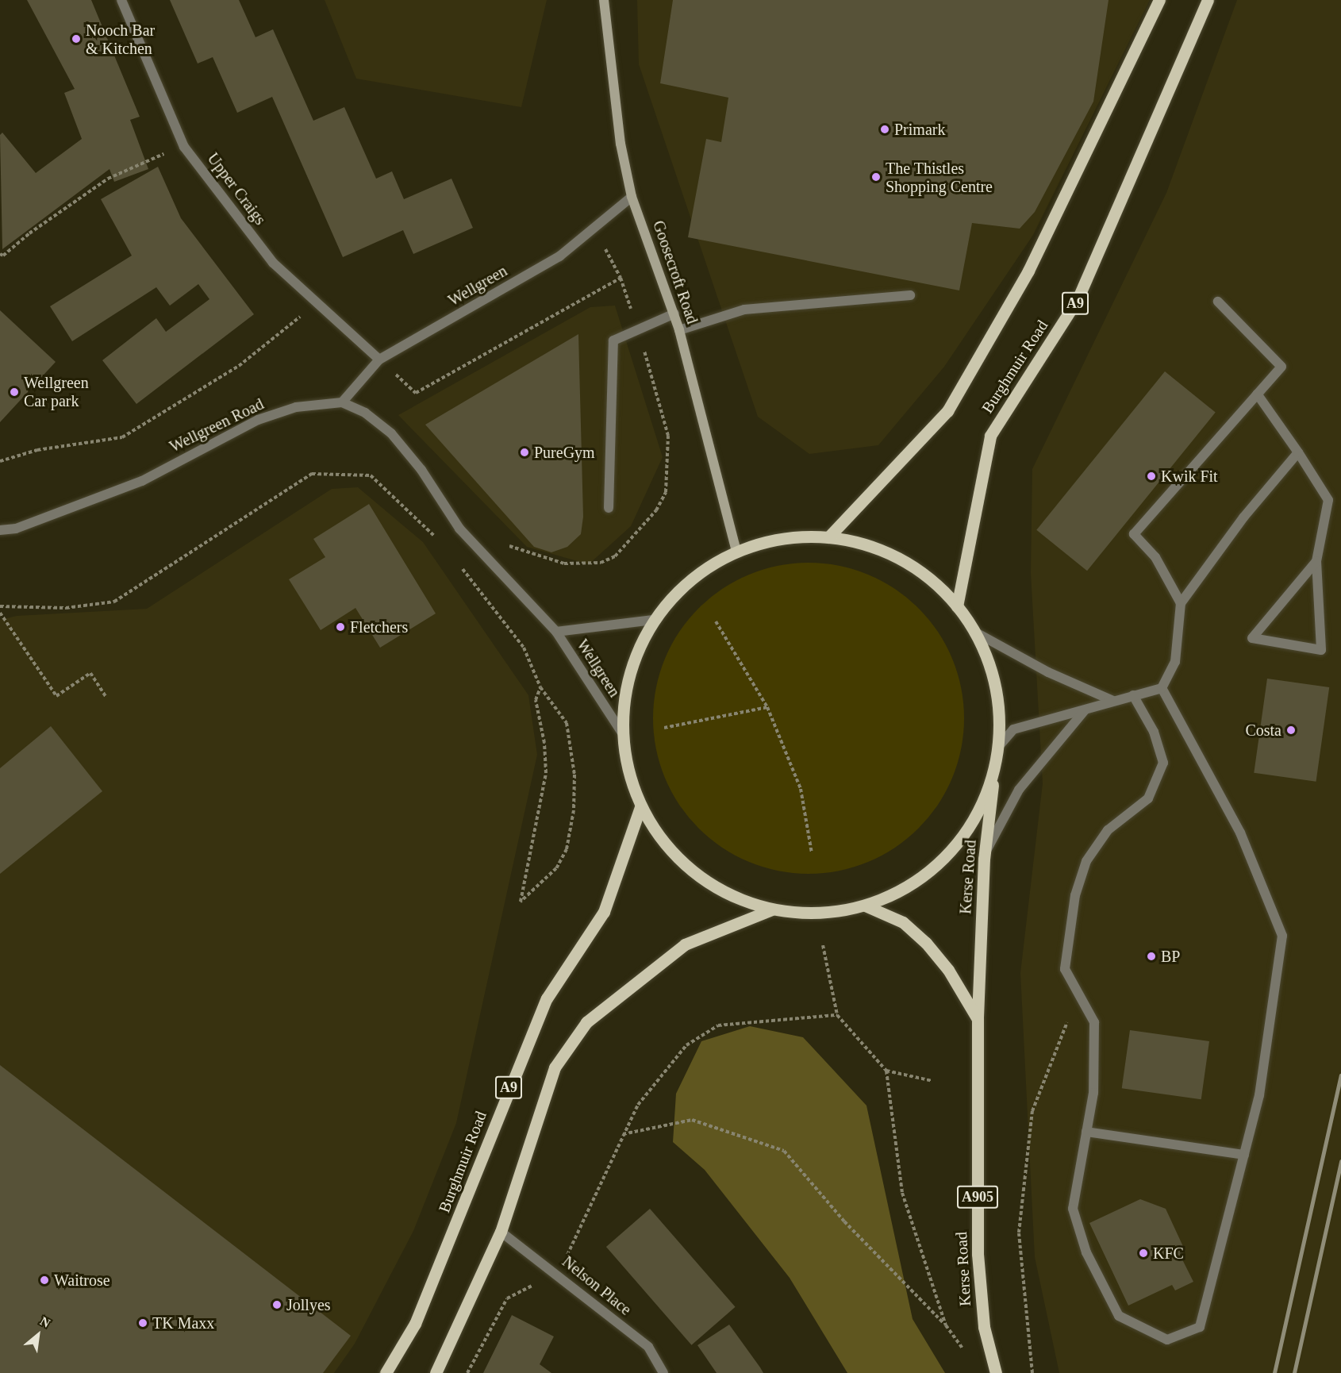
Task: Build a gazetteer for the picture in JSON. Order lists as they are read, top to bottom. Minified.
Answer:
{"streets":{"main road":["Goosecroft Road","A9","Burghmuir Road","Kerse Road","A905"],"street":["Upper Craigs","Wellgreen","Wellgreen Road","Nelson Place"]},"crossings":[["Upper Craigs","Wellgreen"],["Goosecroft Road","Wellgreen"],["Wellgreen","Wellgreen Road"],["A9","Nelson Place"]],"places":["Nooch Bar & Kitchen","Primark","The Thistles Shopping Centre","Wellgreen Car park","PureGym","Kwik Fit","Fletchers","Costa","BP","KFC","Waitrose","Jollyes","TK Maxx"],"north":"top right"}
